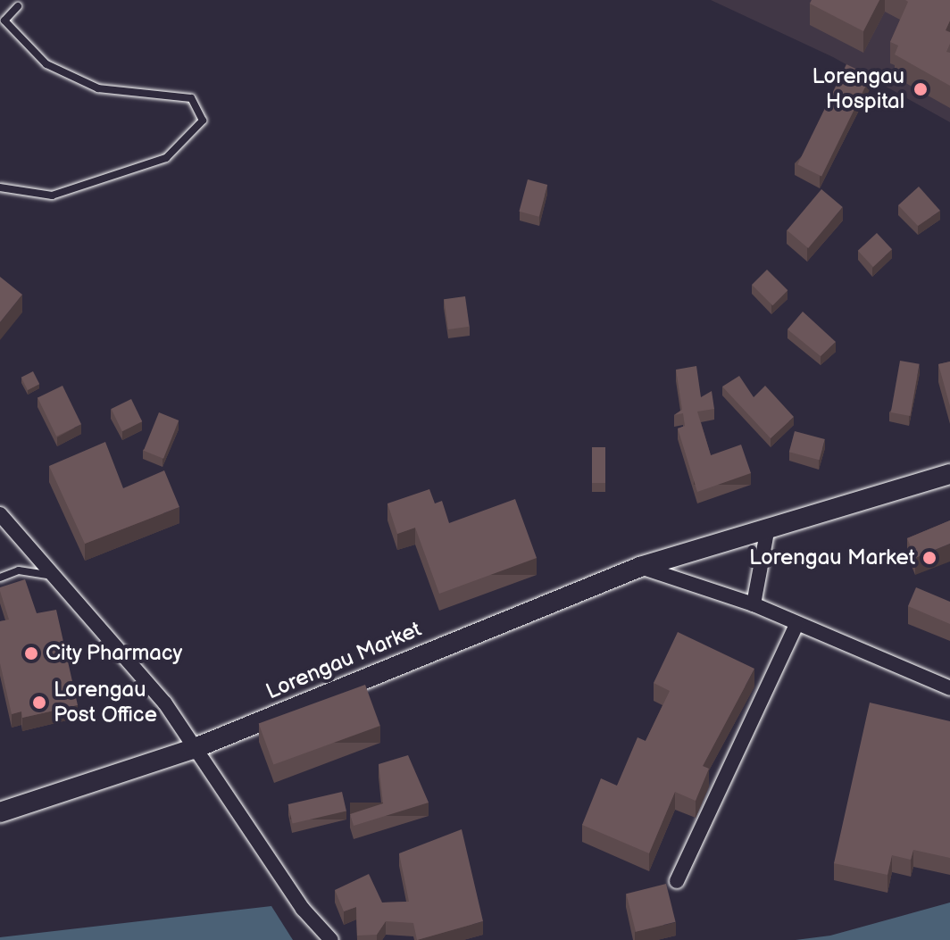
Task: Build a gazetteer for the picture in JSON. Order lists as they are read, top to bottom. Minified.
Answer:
{"streets":{"main road":["Lorengau Market"]},"places":["Lorengau Hospital","Lorengau Market","City Pharmacy","Lorengau Post Office"]}
